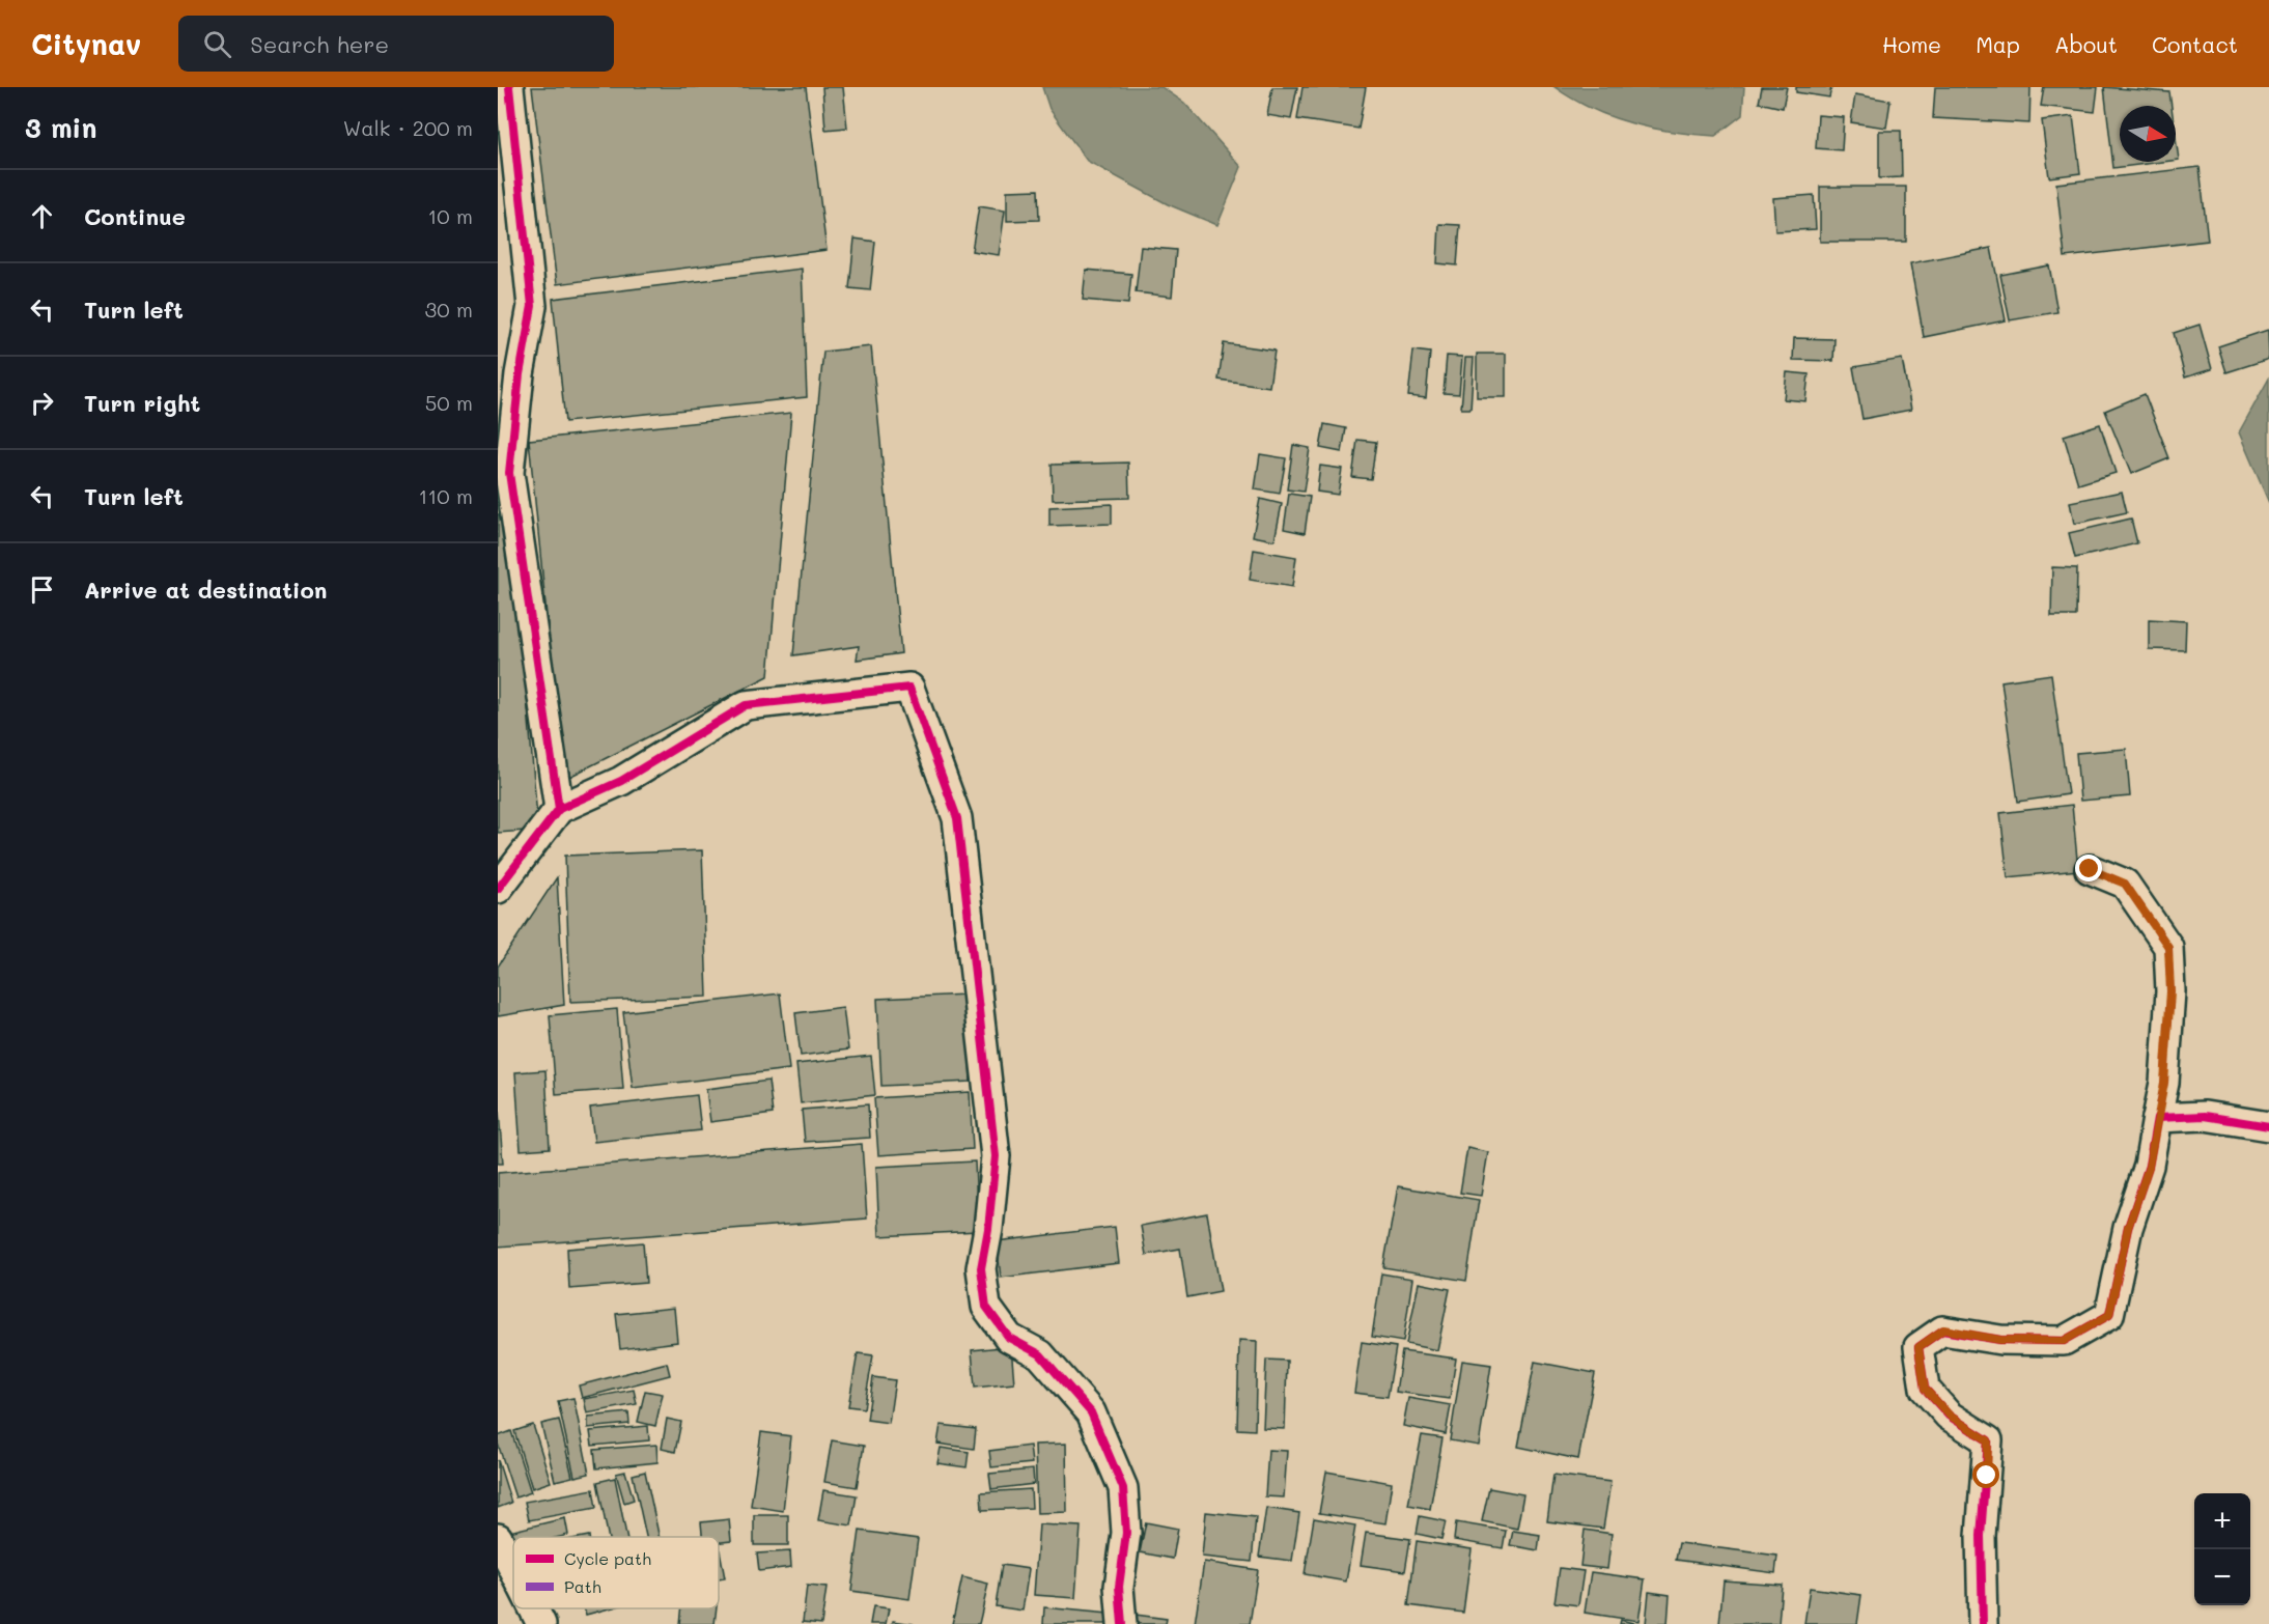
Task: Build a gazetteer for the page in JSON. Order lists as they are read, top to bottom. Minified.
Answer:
{"legend":["Cycle path","Path"],"north":"right","page":{"header":"Citynav","search":"Search here","nav":["Home","Map","About","Contact"],"heading":["3 min","Walk · 200 m"],"list":[["Continue","10 m"],["Turn left","30 m"],["Turn right","50 m"],["Turn left","110 m"],"Arrive at destination"],"map_buttons":["+","−"]}}
